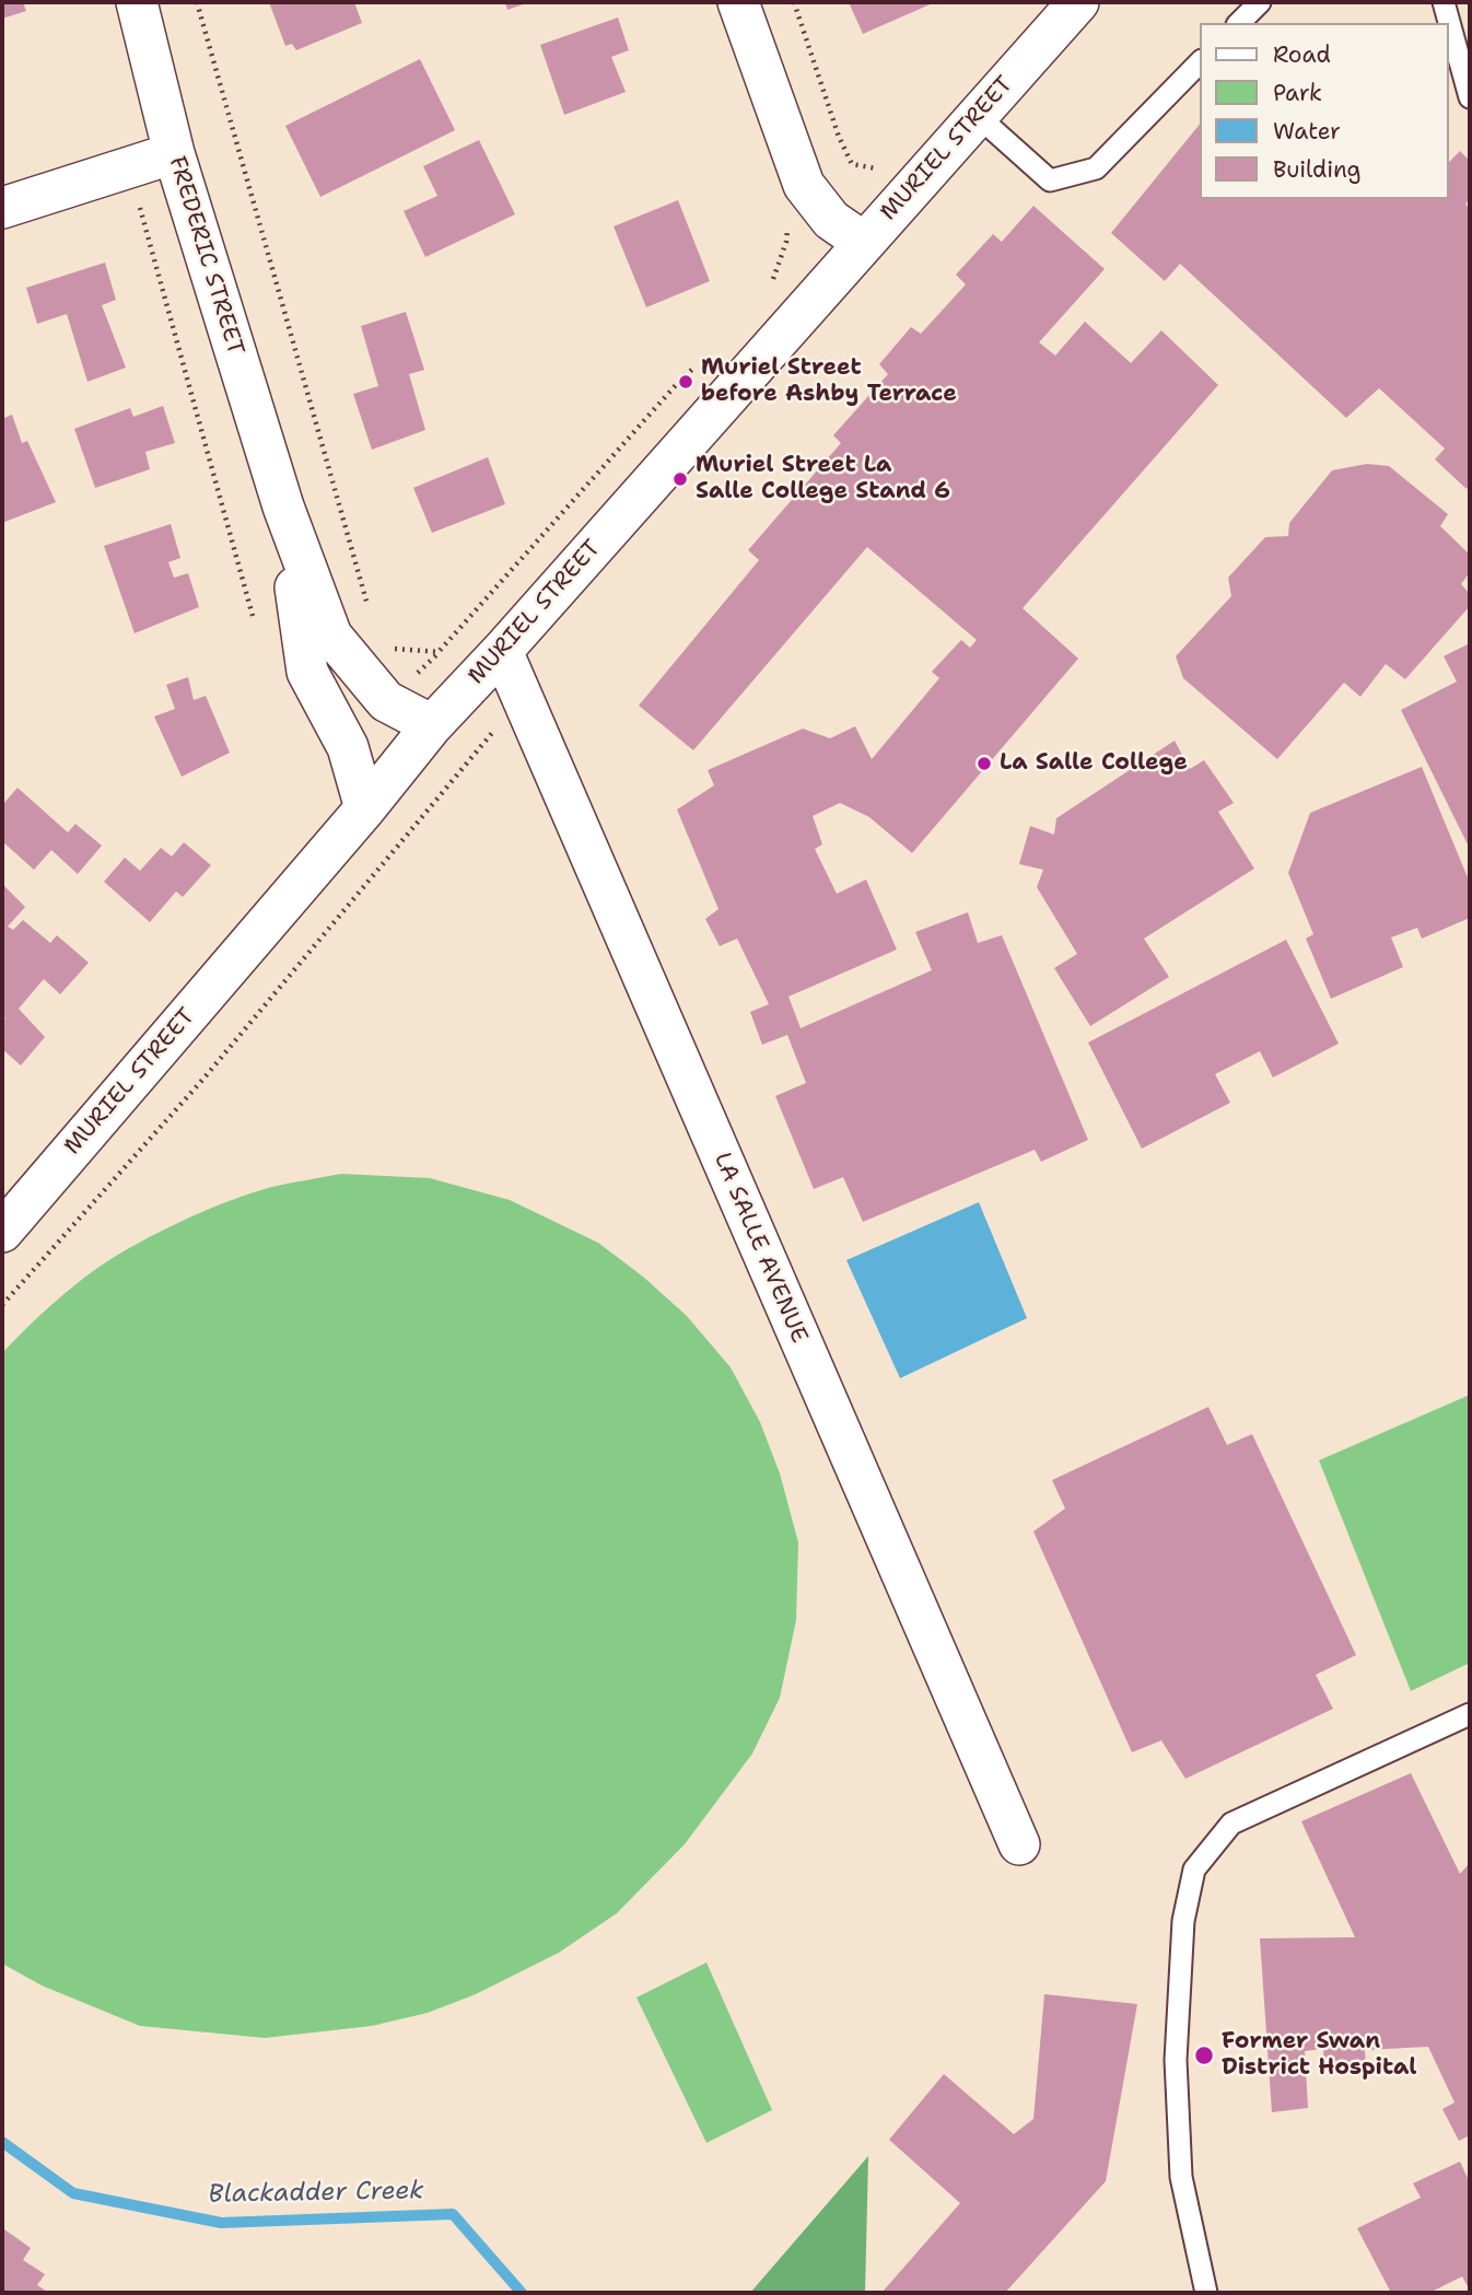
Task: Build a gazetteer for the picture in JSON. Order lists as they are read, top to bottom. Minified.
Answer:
{"streets":{"street":["MURIEL STREET","FREDERIC STREET","LA SALLE AVENUE"]},"crossings":[["MURIEL STREET","FREDERIC STREET"],["MURIEL STREET","LA SALLE AVENUE"]],"water":["Blackadder Creek"],"places":["Muriel Street before Ashby Terrace","Muriel Street La Salle College Stand 6","La Salle College","Former Swan District Hospital"],"legend":["Road","Park","Water","Building"]}
